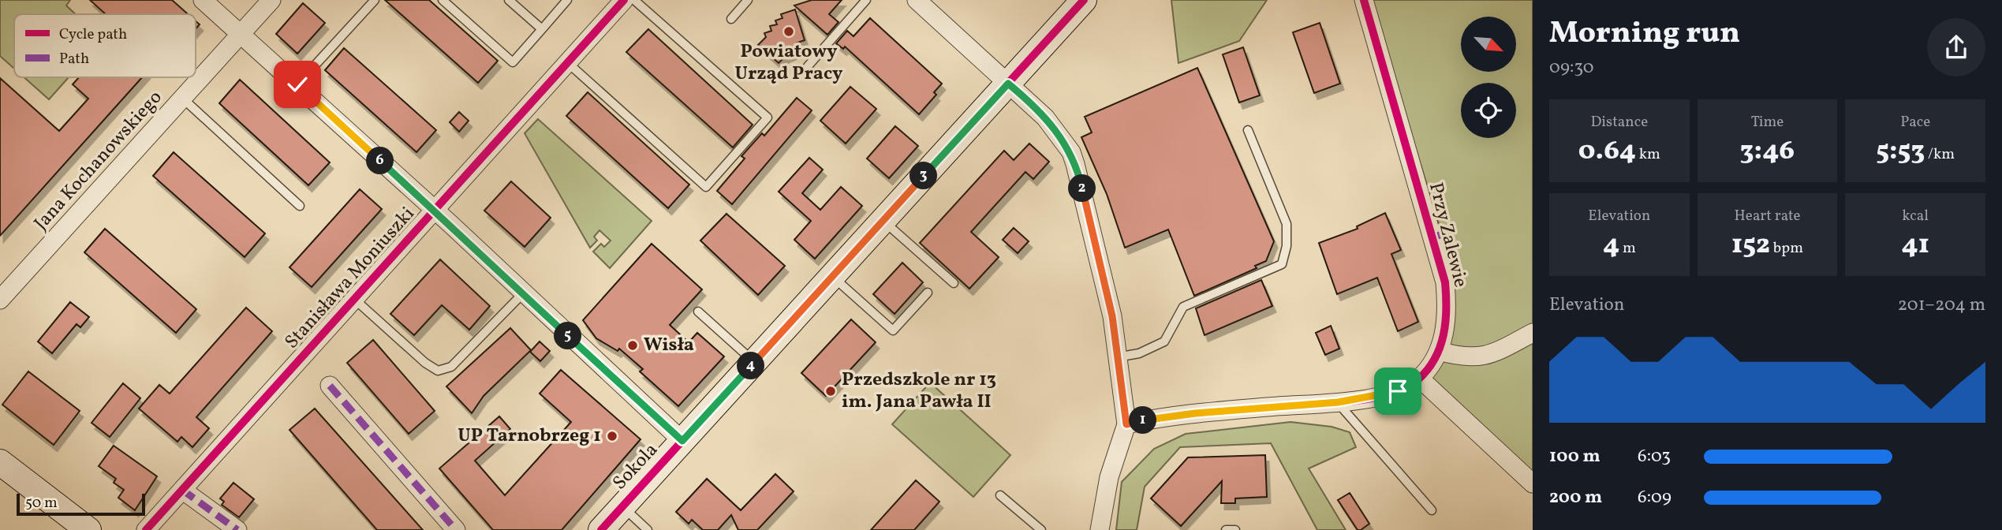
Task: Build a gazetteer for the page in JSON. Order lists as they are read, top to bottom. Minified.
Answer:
{"streets":{"street":["Jana Kochanowskiego","Przy Zalewie","Stanisława Moniuszki","Sokola"]},"places":["Powiatowy Urząd Pracy","Wisła","Przedszkole nr 13 im. Jana Pawła II","UP Tarnobrzeg 1"],"legend":["Cycle path","Path"],"scale_bar":"50 m","north":"bottom right","page":{"heading":["Morning run","09:30"],"stats":[["Distance","0.64 km"],["Time","3:46"],["Pace","5:53 /km"],["Elevation","4 m"],["Heart rate","152 bpm"],["kcal","41"]],"pins":["6","3","2","5","4","1"],"chart":["Elevation","201–204 m"],"list":[{"name":"100 m","note":"6:03"},{"name":"200 m","note":"6:09"}],"scale":"50 m"}}
